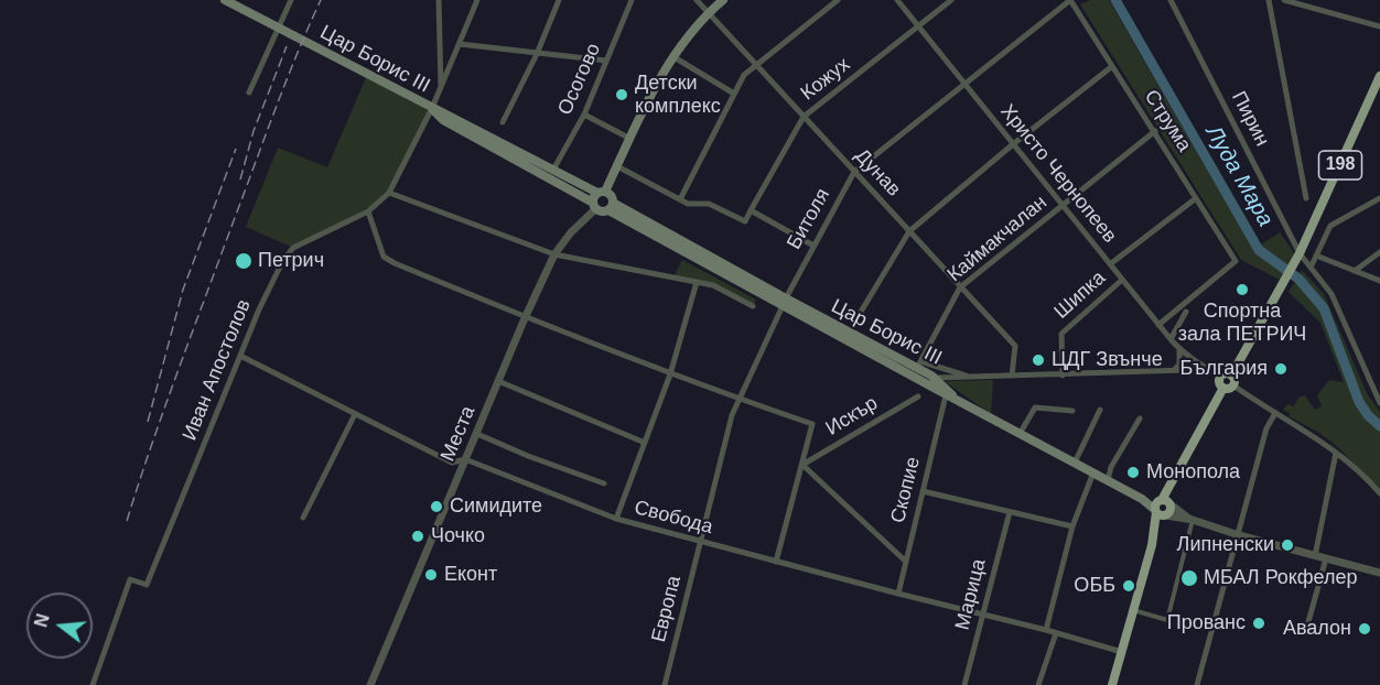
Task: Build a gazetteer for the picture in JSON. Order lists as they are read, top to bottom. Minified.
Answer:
{"streets":{"main road":["Цар Борис III","198"],"street":["Осогово","Кожух","Пирин","Струма","Дунав","Христо Чернопеев","Битоля","Каймакчалан","Шипка","Иван Апостолов","Искър","Места","Скопие","Свобода","Марица","Европа"]},"crossings":[["Цар Борис III","Осогово"],["Цар Борис III","198"],["Цар Борис III","Дунав"],["Цар Борис III","Христо Чернопеев"],["Цар Борис III","Битоля"],["Цар Борис III","Каймакчалан"],["Цар Борис III","Шипка"],["Цар Борис III","Иван Апостолов"],["Цар Борис III","Места"],["Цар Борис III","Скопие"],["Кожух","Дунав"],["Кожух","Христо Чернопеев"],["Пирин","198"],["Струма","Христо Чернопеев"],["Струма","Битоля"],["Струма","Каймакчалан"],["198","Свобода"],["Дунав","Битоля"],["Дунав","Каймакчалан"],["Христо Чернопеев","Битоля"],["Христо Чернопеев","Каймакчалан"],["Христо Чернопеев","Шипка"],["Битоля","Свобода"],["Битоля","Европа"],["Иван Апостолов","Свобода"],["Места","Свобода"],["Скопие","Свобода"],["Свобода","Марица"],["Свобода","Европа"]],"water":["Луда Мара"],"places":["Детски комплекс","Петрич","Спортна зала ПЕТРИЧ","ЦДГ Звънче","България","Монопола","Симидите","Чочко","Липненски","Еконт","МБАЛ Рокфелер","ОББ","Прованс","Авалон"],"north":"left"}
